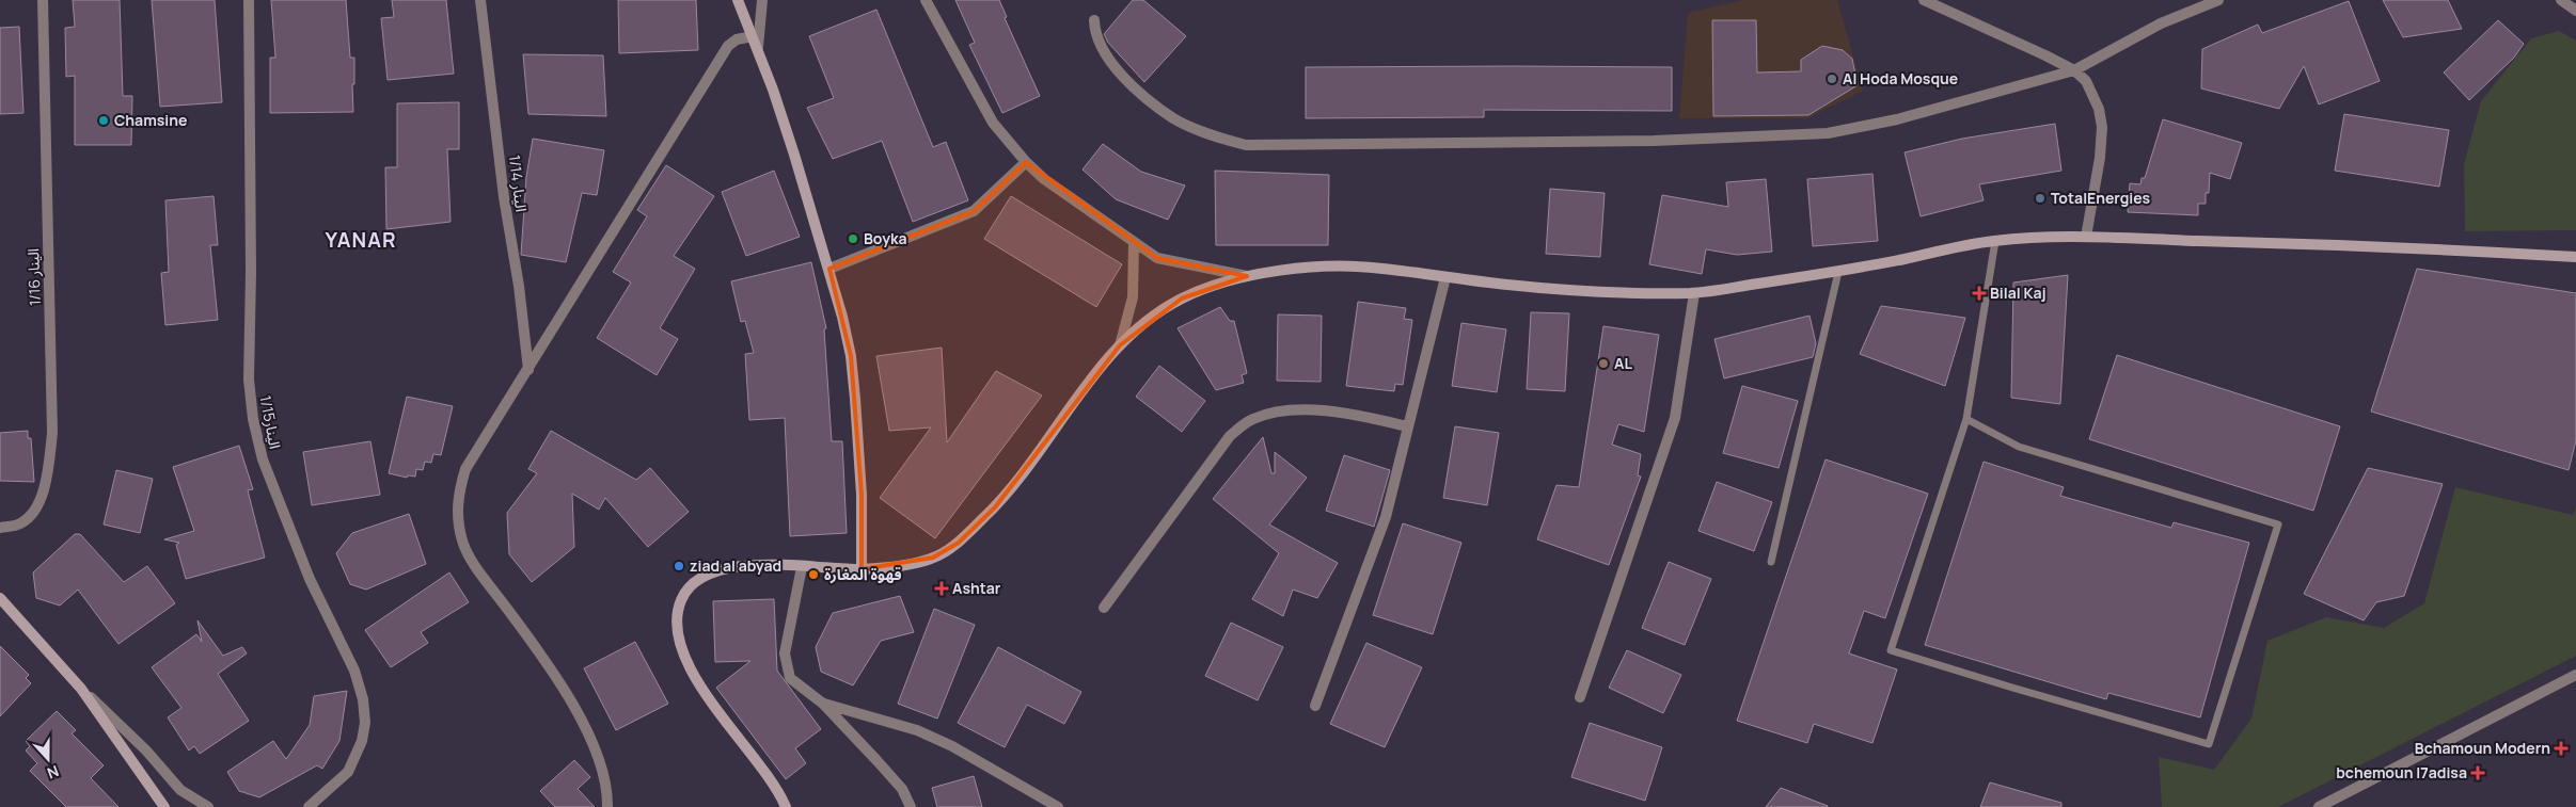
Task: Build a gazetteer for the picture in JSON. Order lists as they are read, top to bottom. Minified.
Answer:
{"streets":{"street":["الينار 1/14","الينار 1/16","الينار1/15"]},"districts":["YANAR"],"places":{"other":["Al Hoda Mosque","Chamsine","TotalEnergies","Boyka","AL","ziad al abyad","قهوة المغارة"],"health":["Bilal Kaj","Ashtar","Bchamoun Modern","bchemoun l7adisa"]},"north":"bottom"}
